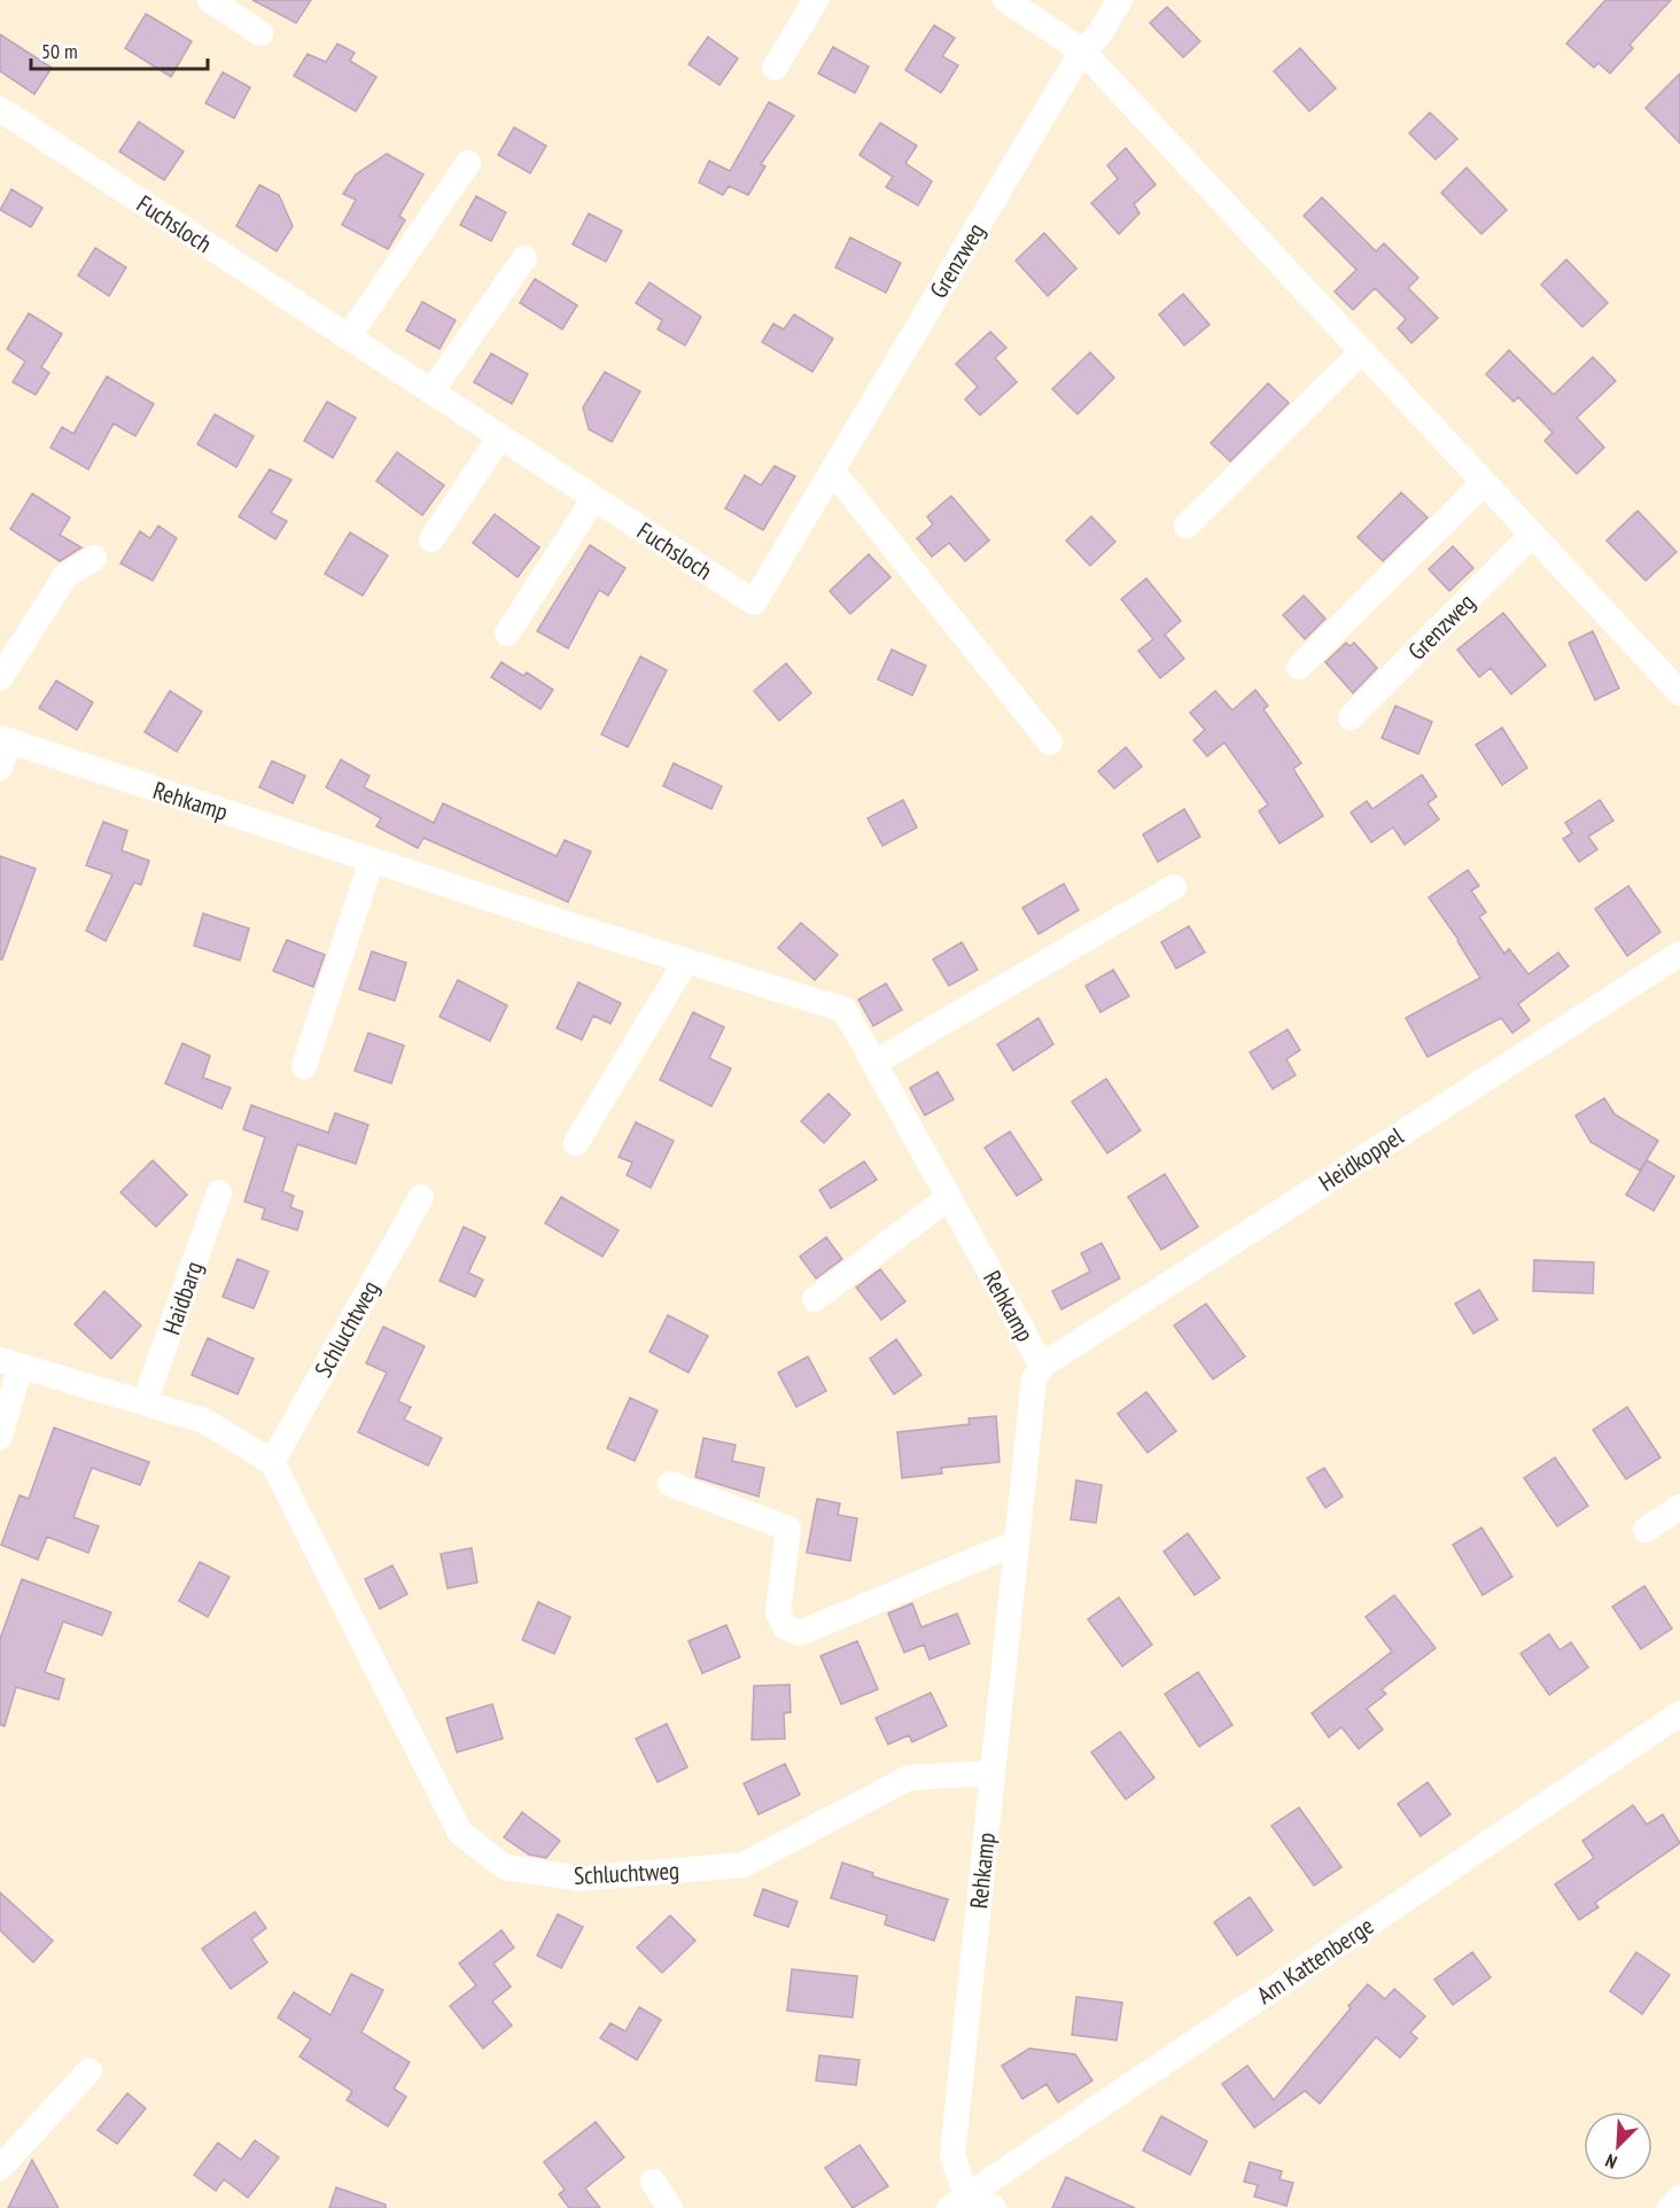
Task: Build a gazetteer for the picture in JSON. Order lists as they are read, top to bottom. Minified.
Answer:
{"streets":{"street":["Fuchsloch","Grenzweg","Rehkamp","Heidkoppel","Haidbarg","Schluchtweg","Am Kattenberge"]},"crossings":[["Fuchsloch","Grenzweg"],["Rehkamp","Heidkoppel"],["Rehkamp","Schluchtweg"],["Rehkamp","Am Kattenberge"]],"scale_bar":"50 m","north":"bottom left"}
